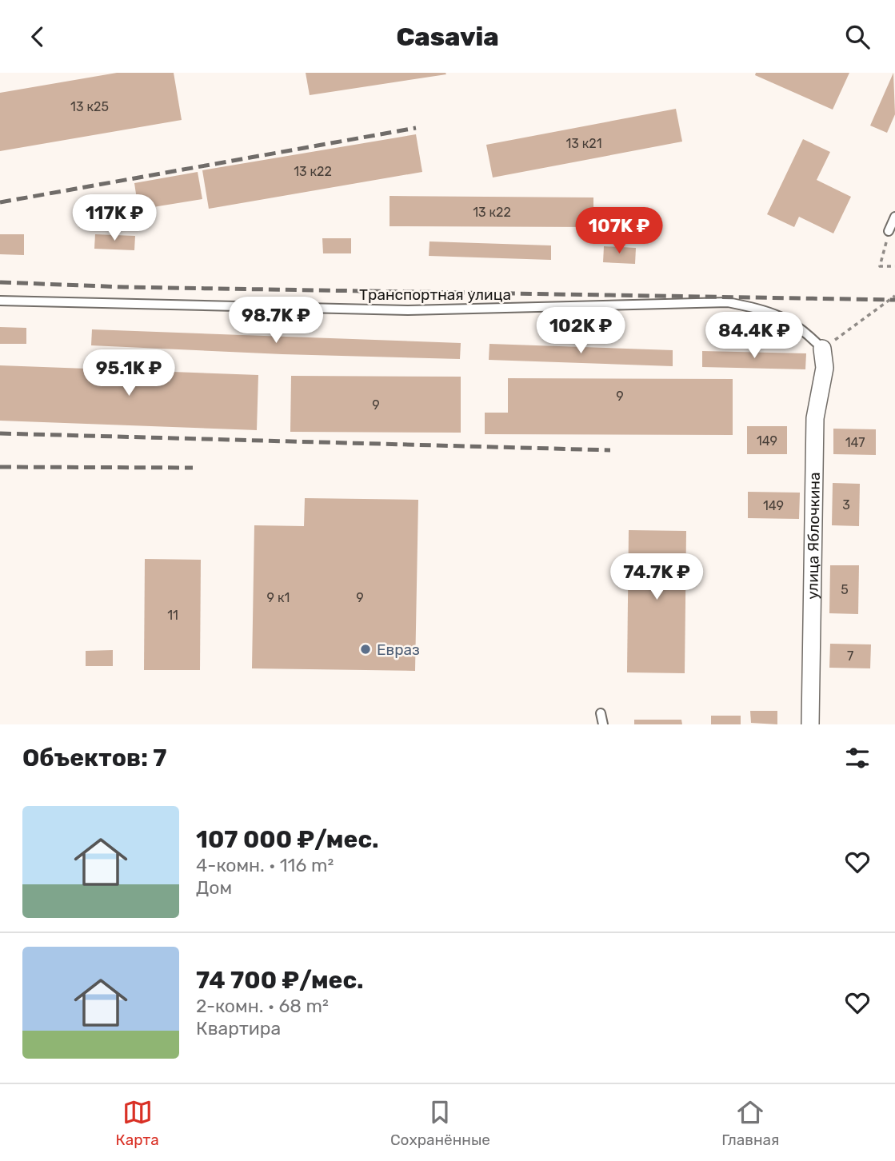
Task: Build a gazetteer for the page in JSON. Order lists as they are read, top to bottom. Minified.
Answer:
{"streets":{"street":["улица Яблочкина"],"lane":["Транспортная улица"]},"crossings":[["Транспортная улица","улица Яблочкина"]],"places":["Евраз"],"house_numbers":["13 к25","13 к21","13 к22","13 к22","9","9","149","147","3","149","5","9 к1","9","11","7"],"page":{"header":"Casavia","price":["117K ₽","107K ₽","98.7K ₽","102K ₽","84.4K ₽","95.1K ₽","74.7K ₽"],"heading":"Объектов: 7","list":[{"name":"107 000 ₽/мес.","note":"4-комн. · 116 m² · Дом"},{"name":"74 700 ₽/мес.","note":"2-комн. · 68 m² · Квартира"}],"tabs":["Карта","Сохранённые","Главная"]}}
